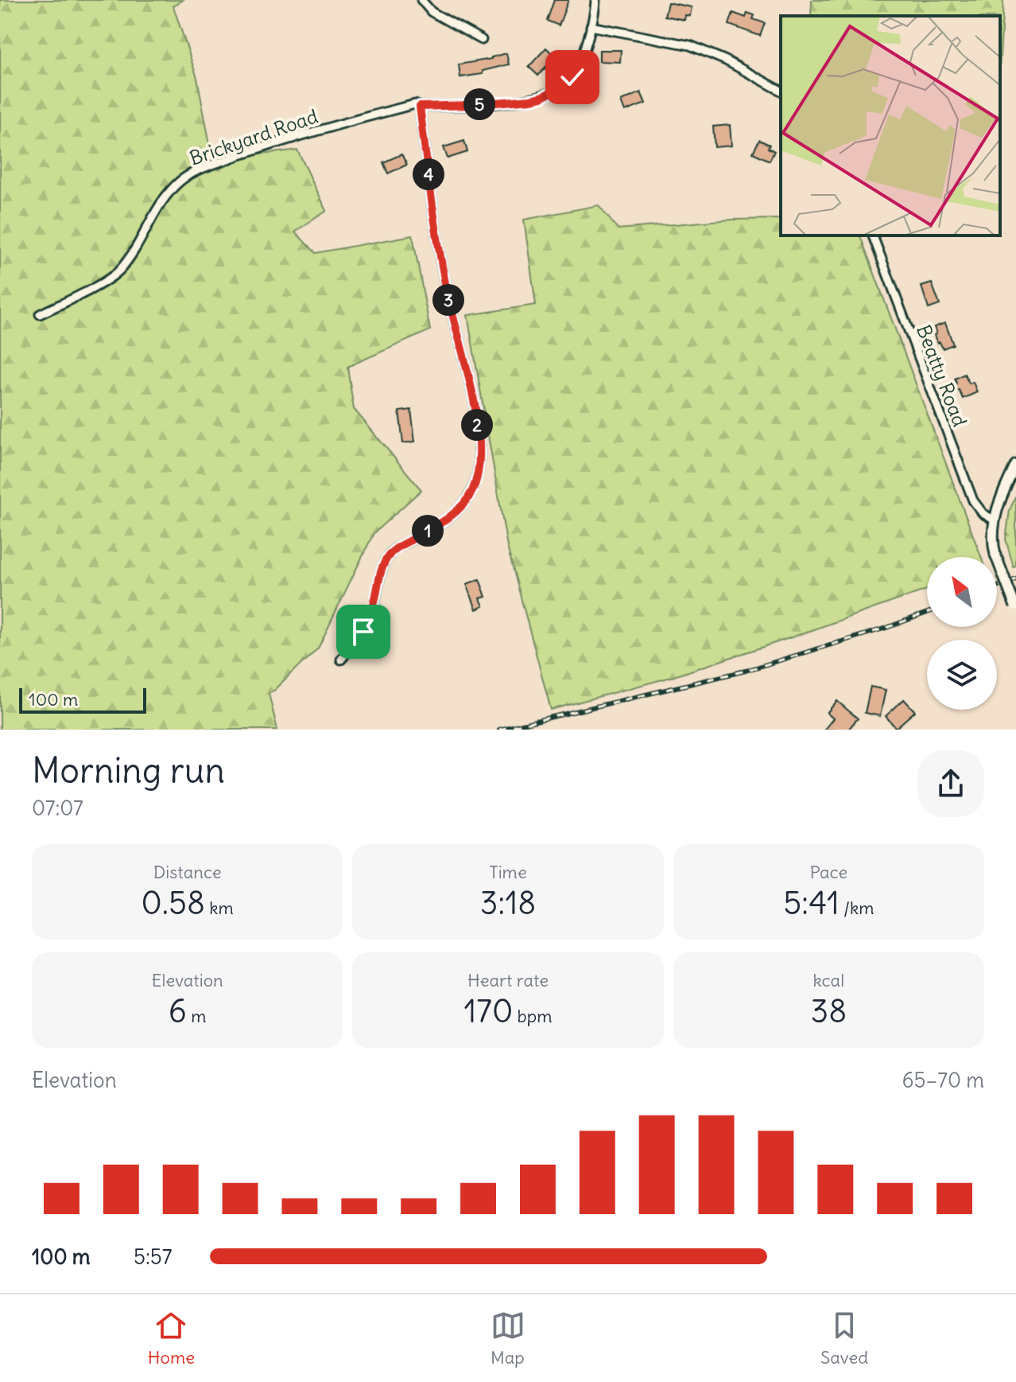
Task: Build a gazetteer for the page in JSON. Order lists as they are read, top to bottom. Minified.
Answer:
{"streets":{"street":["Brickyard Road","Beatty Road"]},"scale_bar":"100 m","north":"top left","page":{"pins":["5","4","3","2","1"],"scale":"100 m","heading":["Morning run","07:07"],"stats":[["Distance","0.58 km"],["Time","3:18"],["Pace","5:41 /km"],["Elevation","6 m"],["Heart rate","170 bpm"],["kcal","38"]],"chart":["Elevation","65–70 m"],"list":[{"name":"100 m","note":"5:57"}],"tabs":["Home","Map","Saved"]}}
